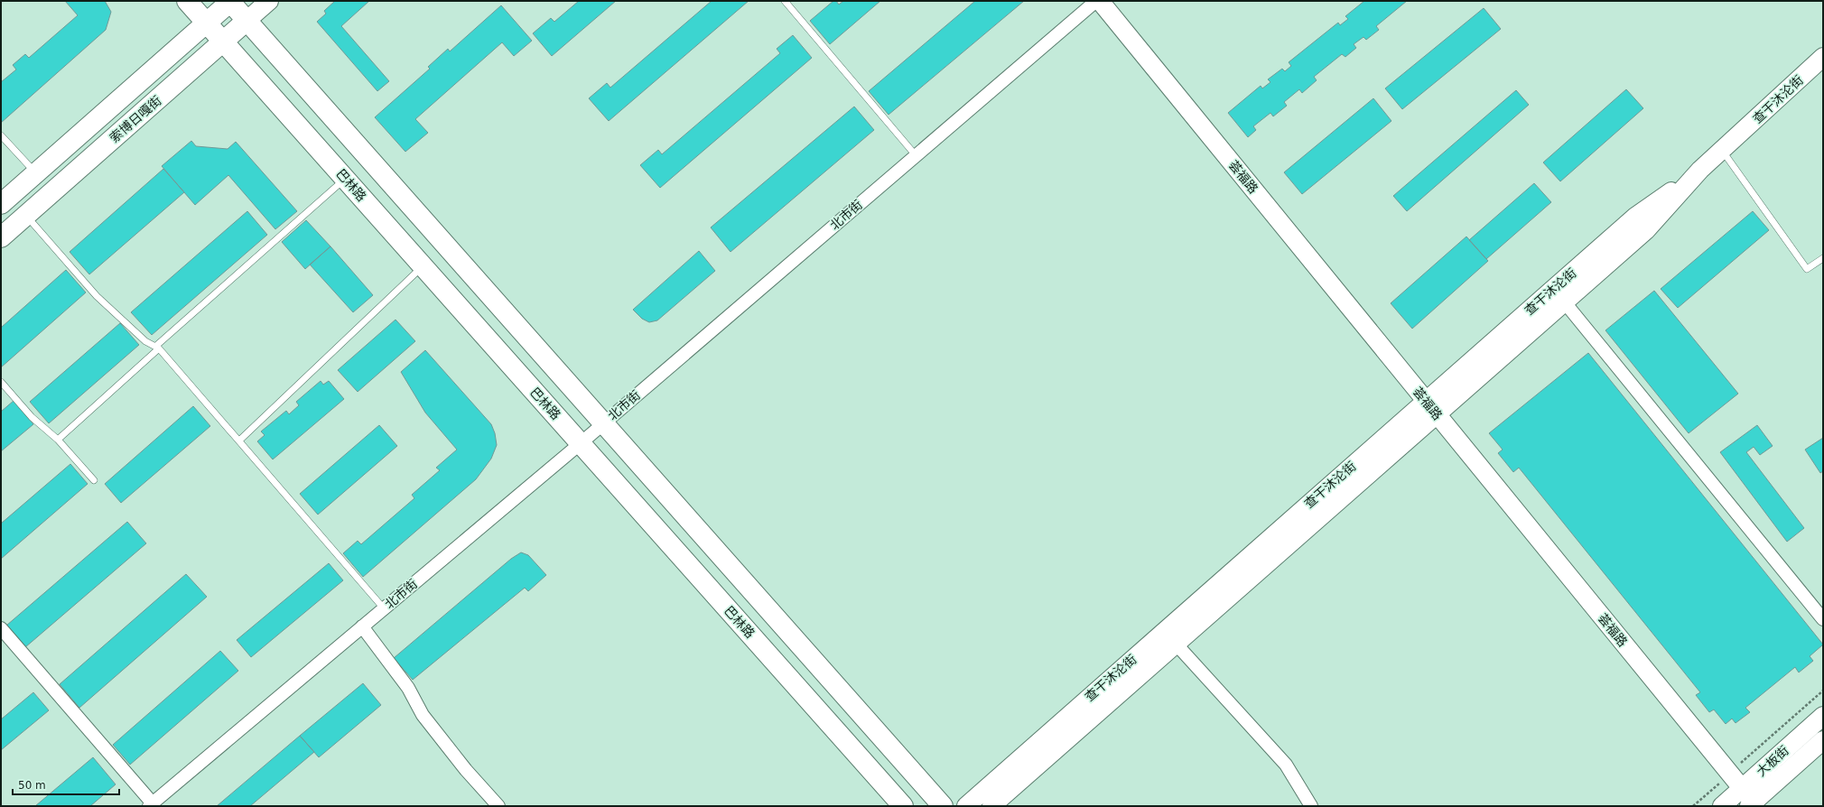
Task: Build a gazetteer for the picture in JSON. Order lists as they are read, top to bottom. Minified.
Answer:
{"streets":{"main road":["索博日嘎街","巴林路"],"street":["查干沐沦街","荟福路","北市街","大板街"]},"crossings":[["查干沐沦街","荟福路"],["索博日嘎街","巴林路"],["荟福路","大板街"],["巴林路","北市街"]],"scale_bar":"50 m"}
